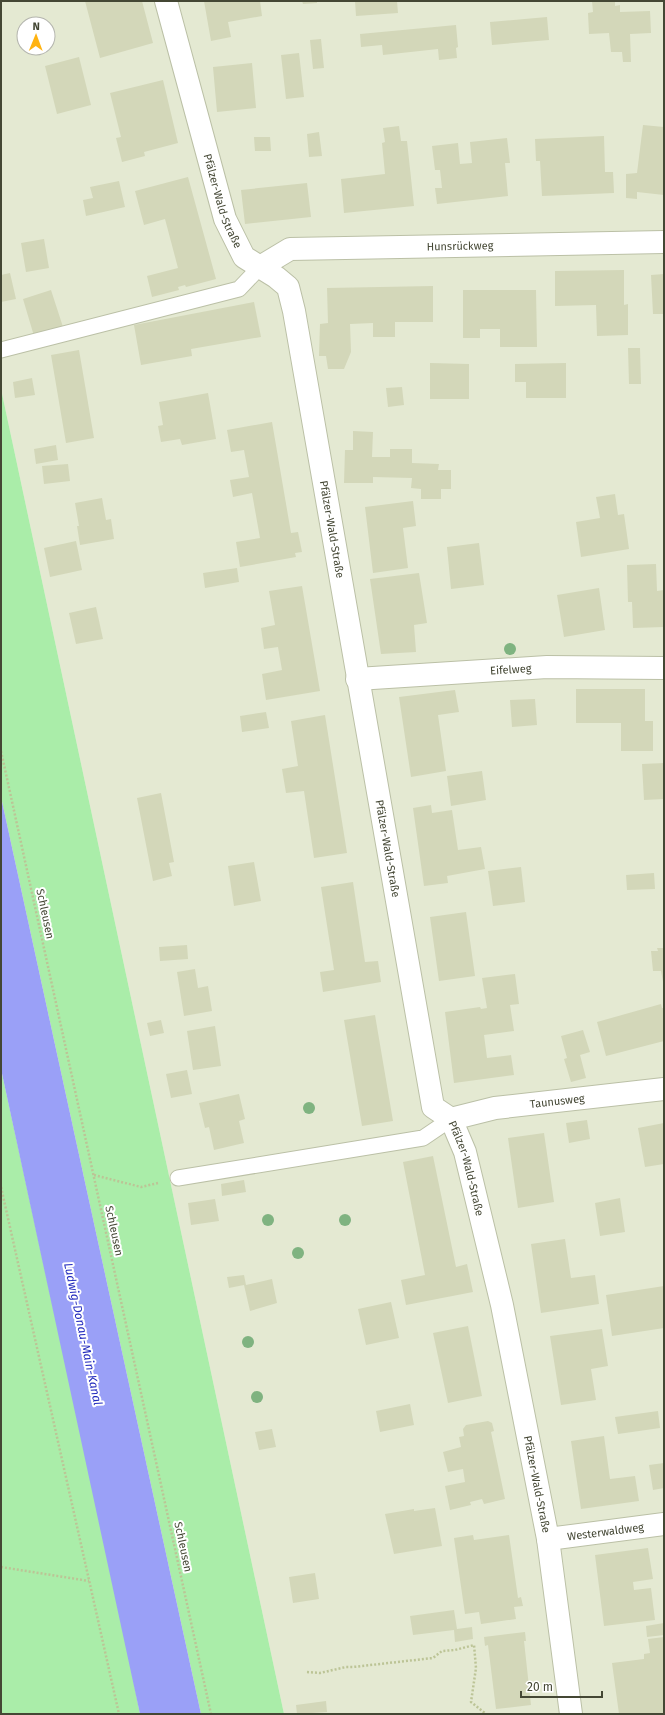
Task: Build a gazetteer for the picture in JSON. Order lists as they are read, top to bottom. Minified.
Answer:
{"streets":{"street":["Pfälzer-Wald-Straße","Hunsrückweg","Eifelweg","Taunusweg","Westerwaldweg"],"path":["Schleusen"]},"crossings":[["Pfälzer-Wald-Straße","Hunsrückweg"],["Pfälzer-Wald-Straße","Eifelweg"],["Pfälzer-Wald-Straße","Taunusweg"],["Pfälzer-Wald-Straße","Westerwaldweg"]],"water":["Ludwig-Donau-Main-Kanal"],"scale_bar":"20 m","north":"top"}
